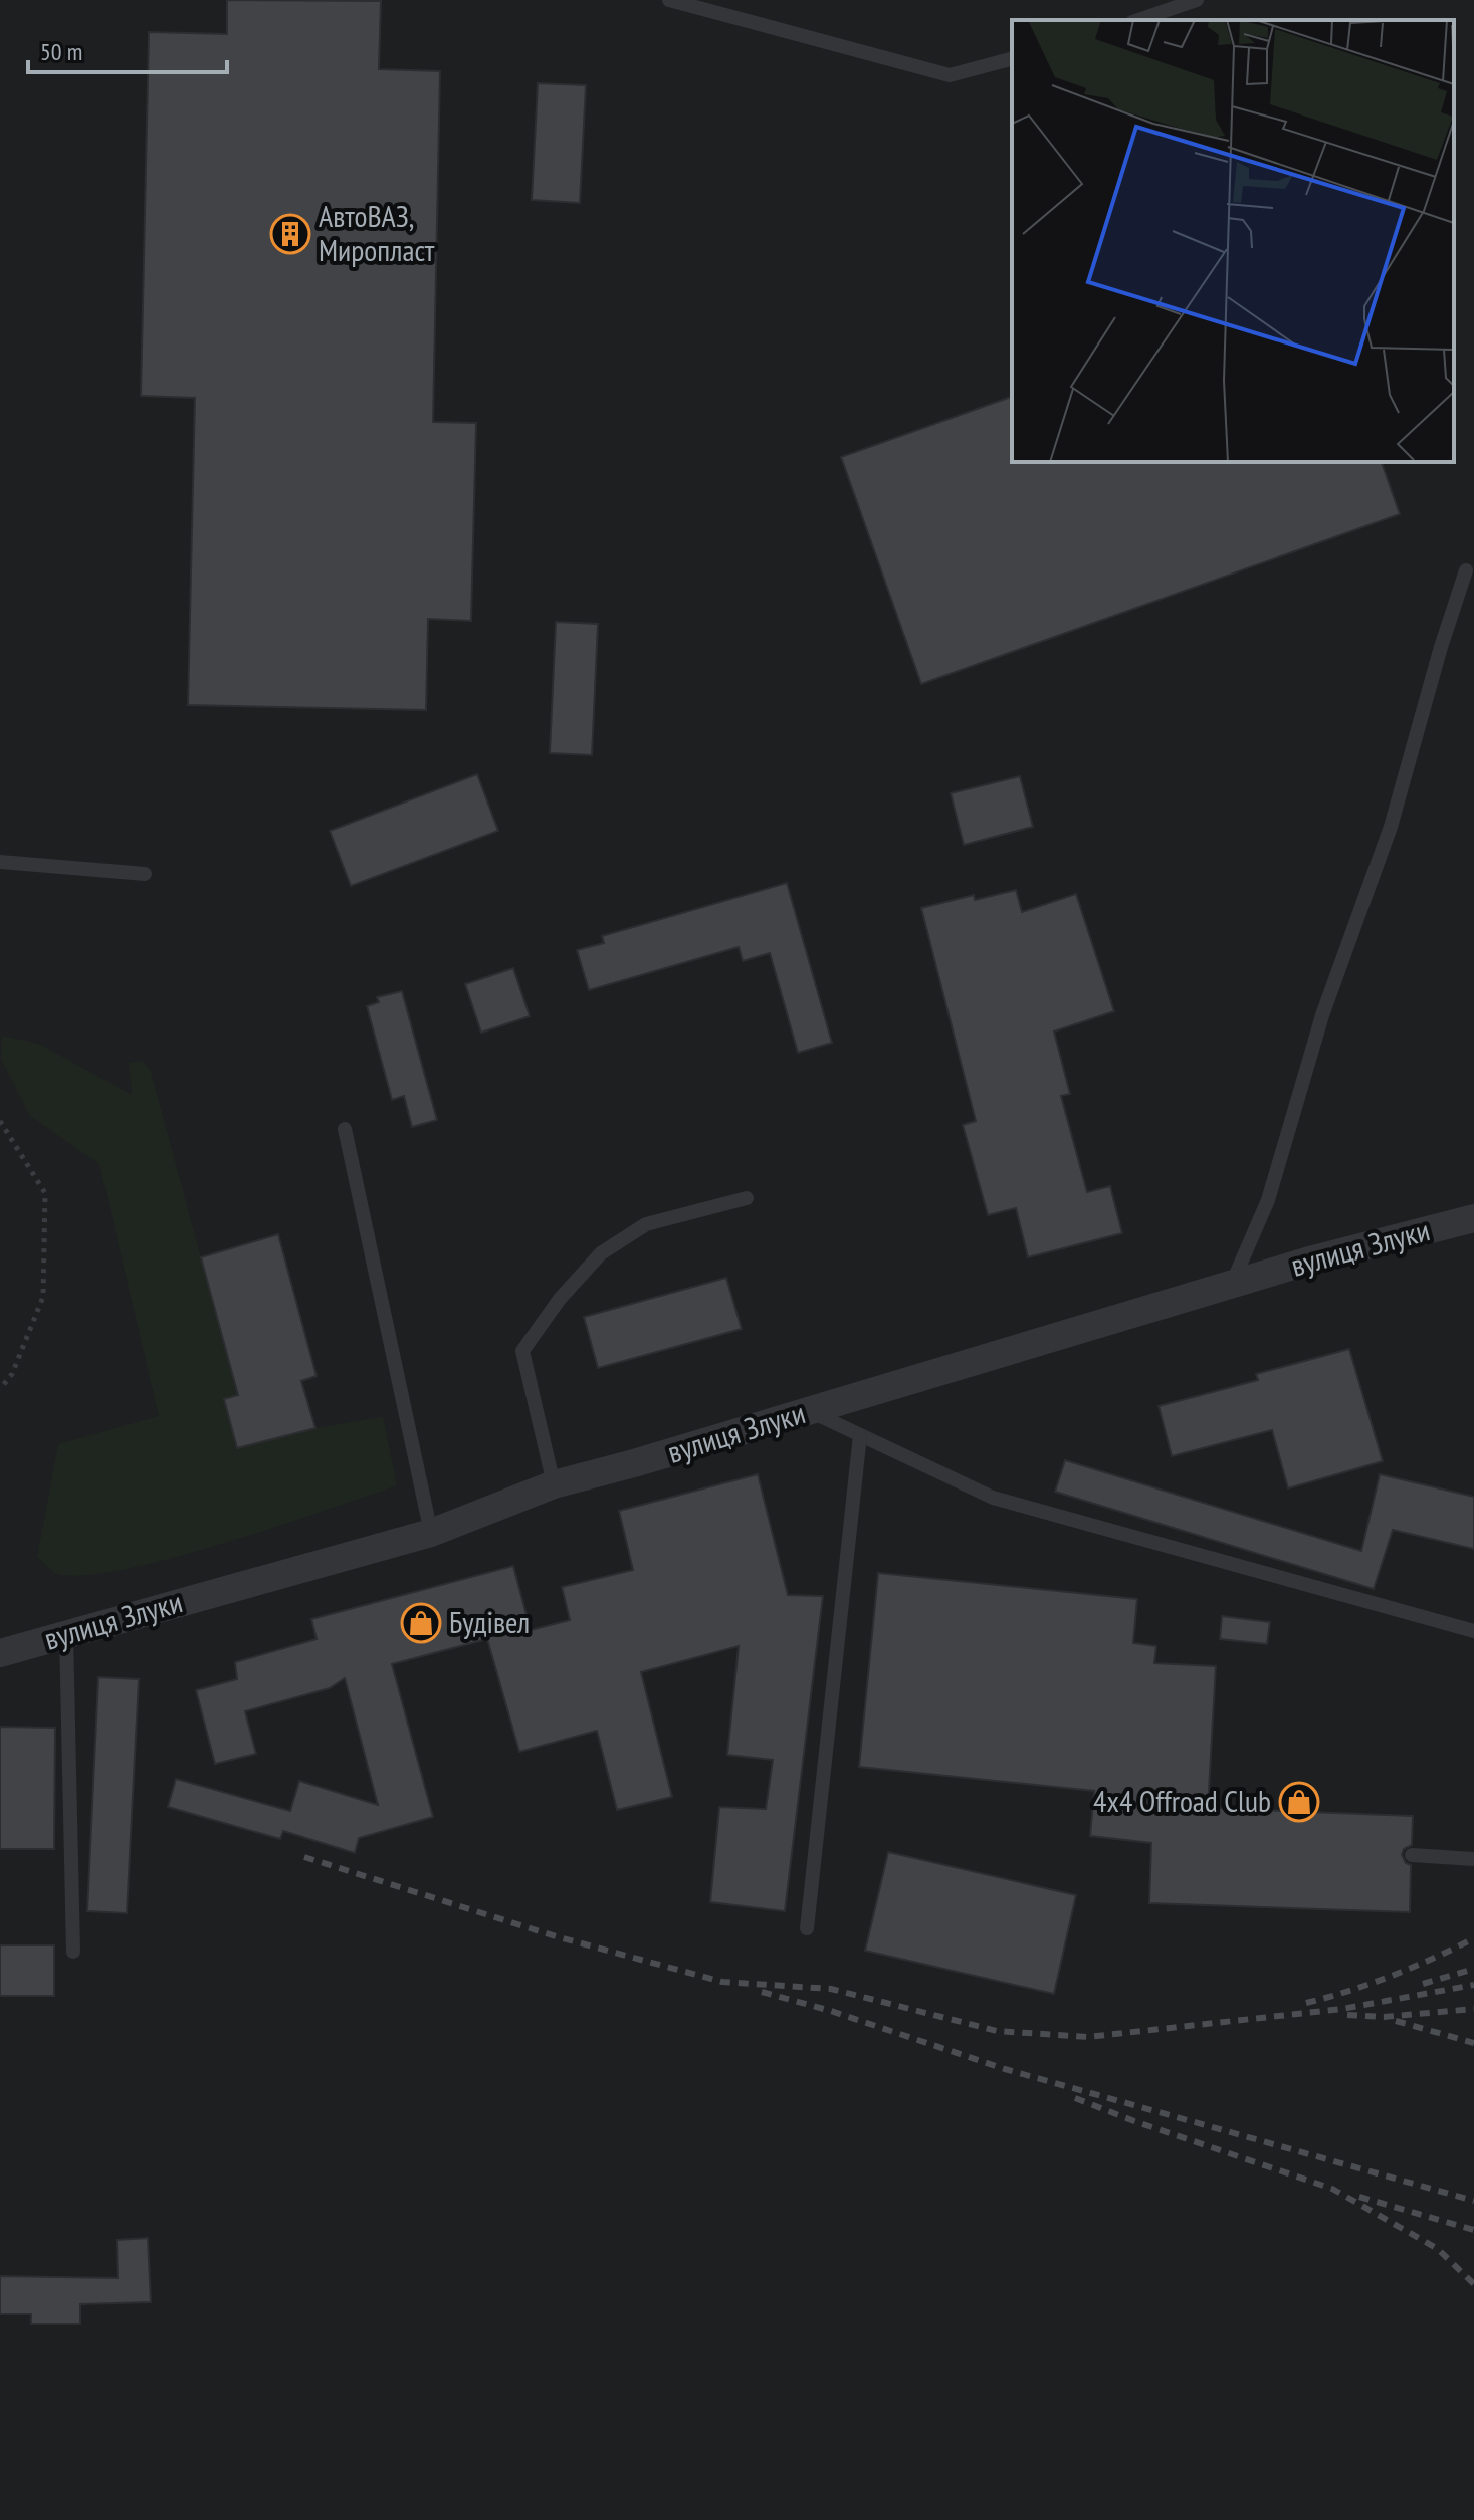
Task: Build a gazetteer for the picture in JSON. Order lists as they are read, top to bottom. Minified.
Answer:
{"streets":{"street":["вулиця Злуки"]},"places":{"building":["АвтоВАЗ, Миропласт"],"shop":["Будівел","4x4 Offroad Club"]},"scale_bar":"50 m"}
